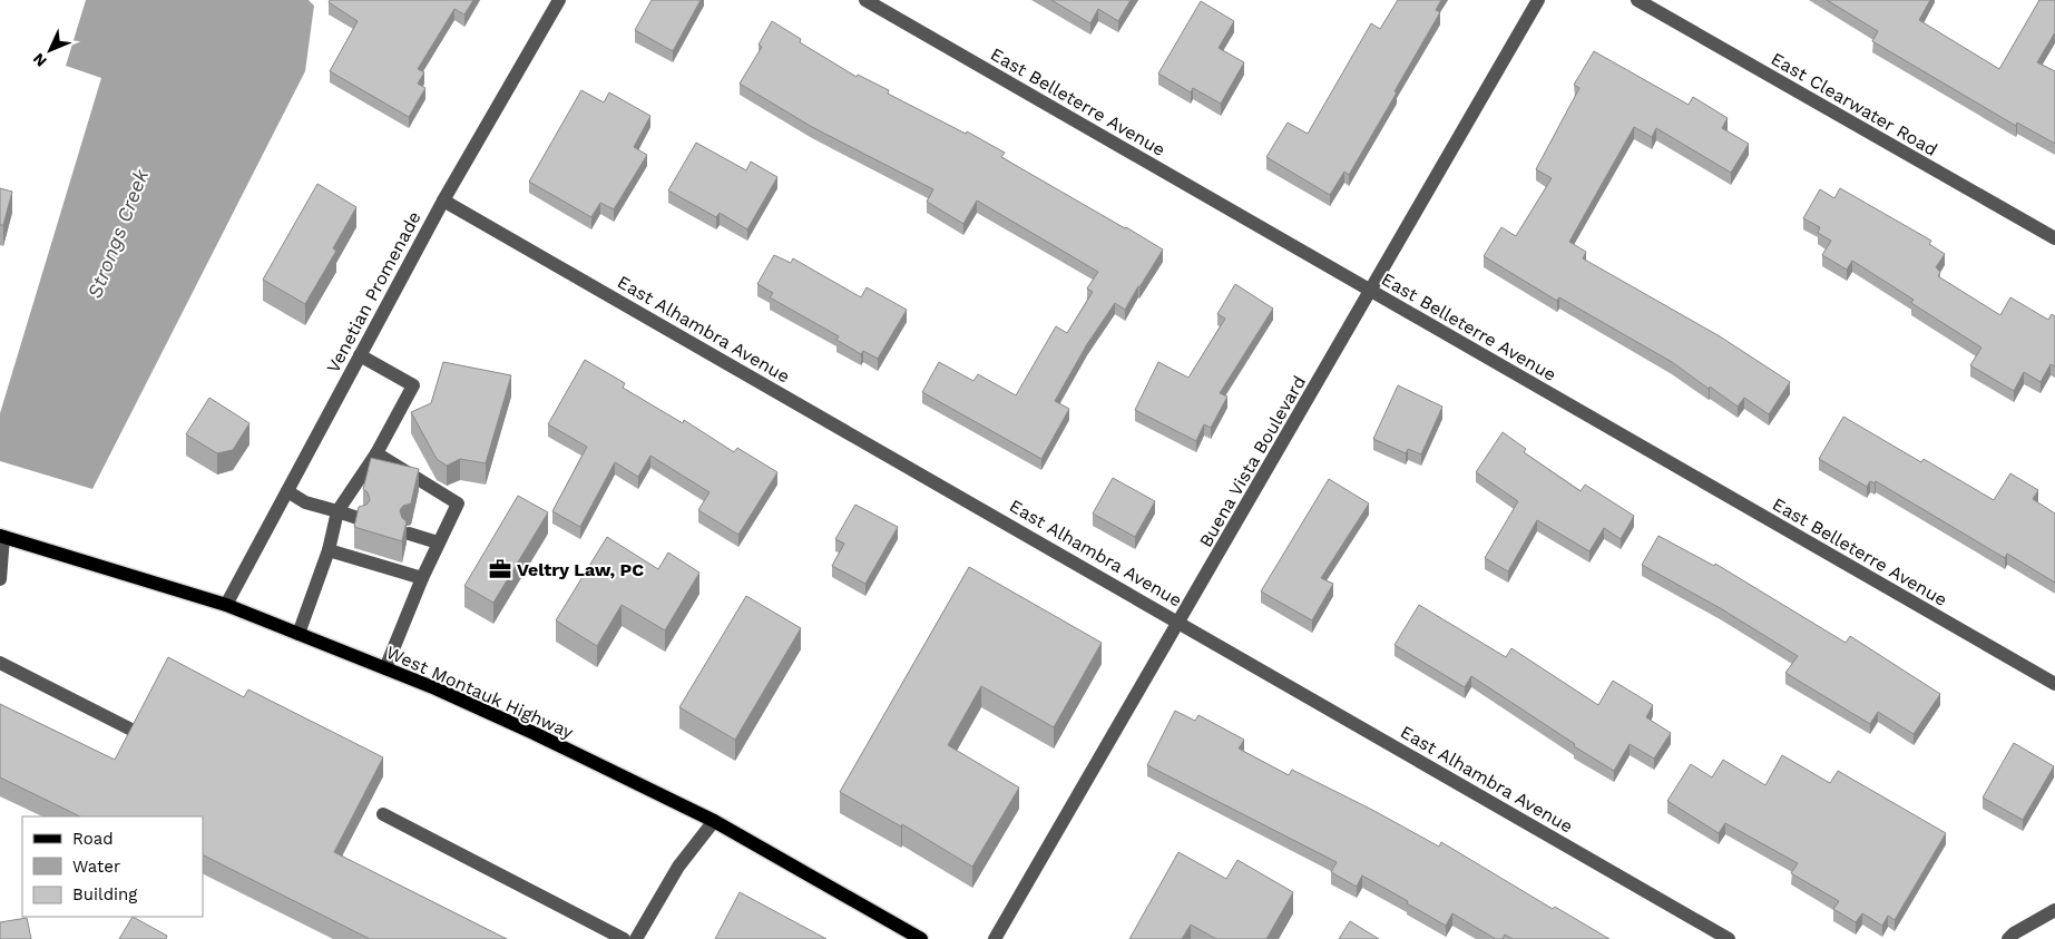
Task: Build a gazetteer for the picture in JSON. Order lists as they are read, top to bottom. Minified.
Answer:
{"streets":{"main road":["West Montauk Highway"],"street":["East Belleterre Avenue","East Clearwater Road","Venetian Promenade","East Alhambra Avenue","Buena Vista Boulevard"]},"crossings":[["East Belleterre Avenue","Buena Vista Boulevard"],["Venetian Promenade","East Alhambra Avenue"],["Venetian Promenade","West Montauk Highway"],["East Alhambra Avenue","Buena Vista Boulevard"]],"water":["Strongs Creek"],"places":{"office":["Veltry Law, PC"]},"legend":["Road","Water","Building"],"north":"bottom left"}
